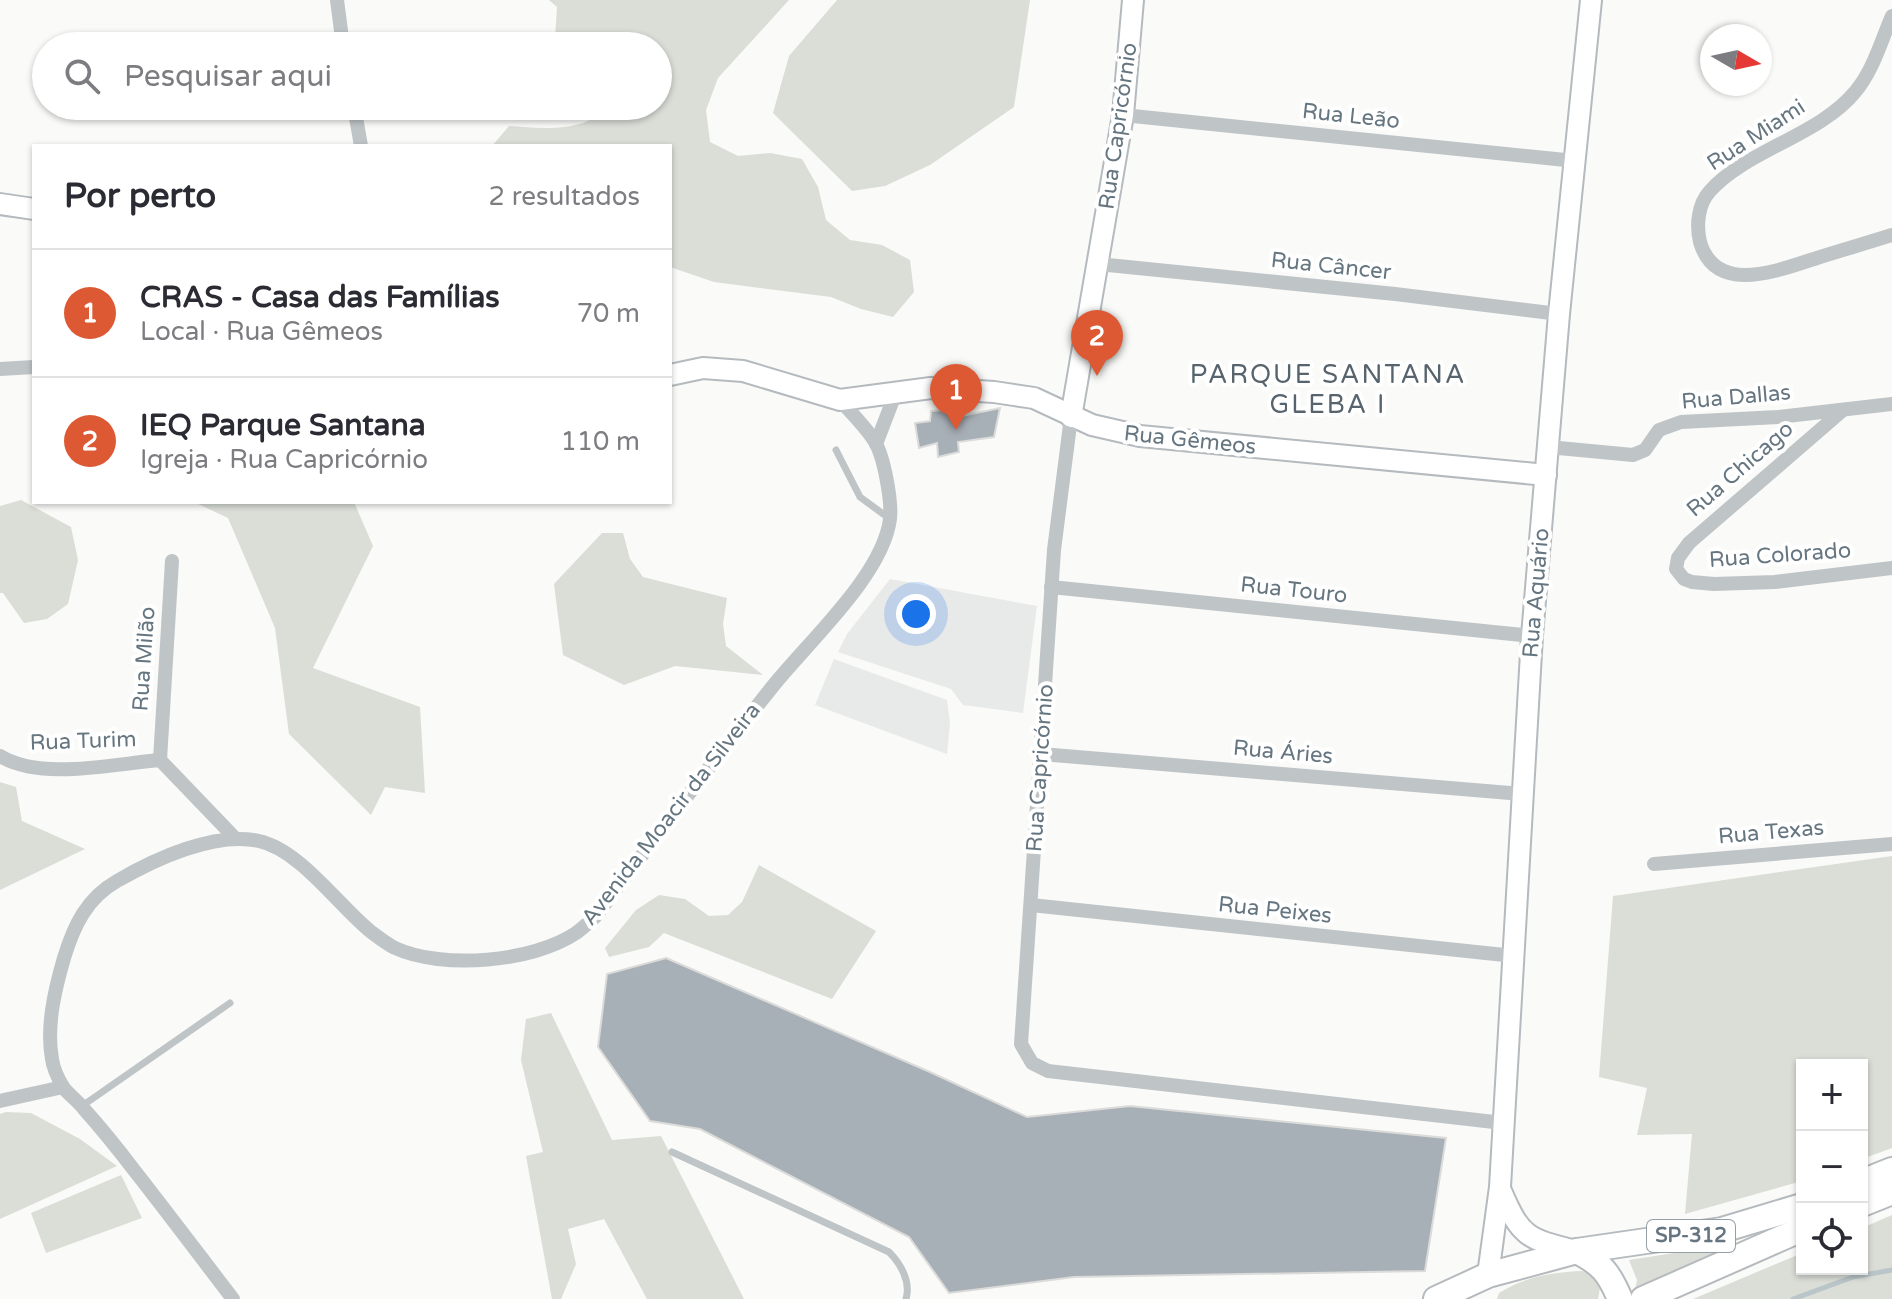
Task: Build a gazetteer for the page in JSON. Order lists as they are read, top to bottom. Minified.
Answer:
{"streets":{"main road":["SP-312"],"street":["Rua Leão","Rua Capricórnio","Rua Miami","Rua Câncer","Rua Dallas","Rua Gêmeos","Rua Chicago","Rua Colorado","Rua Touro","Rua Aquário","Rua Milão","Rua Turim","Rua Áries","Avenida Moacir da Silveira","Rua Texas","Rua Peixes"]},"crossings":[["Rua Leão","Rua Capricórnio"],["Rua Leão","Rua Aquário"],["Rua Capricórnio","Rua Câncer"],["Rua Capricórnio","Rua Gêmeos"],["Rua Capricórnio","Rua Touro"],["Rua Capricórnio","Rua Aquário"],["Rua Capricórnio","Rua Áries"],["Rua Capricórnio","Rua Peixes"],["Rua Câncer","Rua Aquário"],["Rua Dallas","Rua Chicago"],["Rua Dallas","Rua Aquário"],["Rua Gêmeos","Rua Aquário"],["Rua Gêmeos","Avenida Moacir da Silveira"],["Rua Chicago","Rua Colorado"],["Rua Touro","Rua Aquário"],["Rua Aquário","Rua Áries"],["Rua Aquário","Rua Peixes"],["Rua Aquário","SP-312"],["Rua Milão","Rua Turim"],["Rua Turim","Avenida Moacir da Silveira"]],"districts":["PARQUE SANTANA GLEBA I"],"north":"right","page":{"search":"Pesquisar aqui","heading":["Por perto","2 resultados"],"list":[{"mark":"1","name":"CRAS - Casa das Famílias","note":"Local · Rua Gêmeos","value":"70 m"},{"mark":"2","name":"IEQ Parque Santana","note":"Igreja · Rua Capricórnio","value":"110 m"}],"pins":["2","1"],"map_buttons":["+","−"]}}
